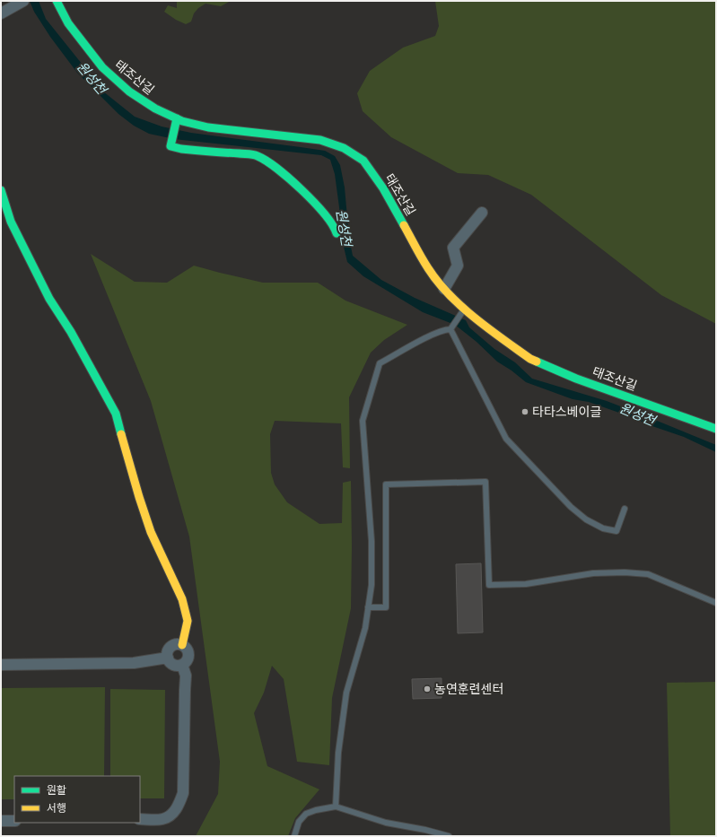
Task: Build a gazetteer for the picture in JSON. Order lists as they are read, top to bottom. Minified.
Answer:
{"streets":{"street":["태조산길"]},"water":["원성천"],"places":["타타스베이글","농연훈련센터"],"legend":["원활","서행"]}
